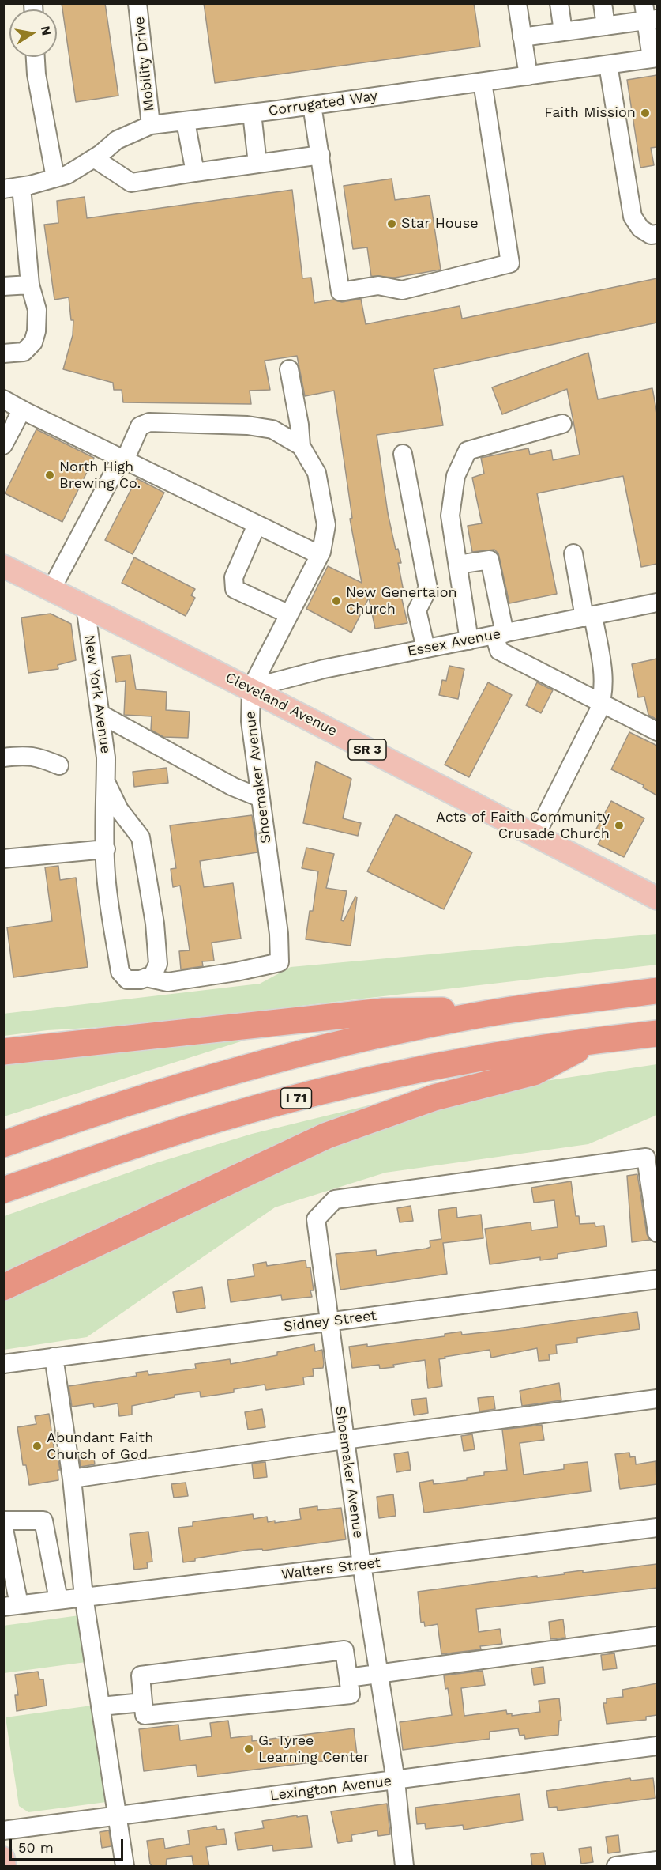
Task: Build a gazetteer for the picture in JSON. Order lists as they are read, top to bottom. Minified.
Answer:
{"streets":{"highway":["I 71"],"main road":["Cleveland Avenue","SR 3"],"street":["Mobility Drive","Corrugated Way","Essex Avenue","New York Avenue","Shoemaker Avenue","Sidney Street","Walters Street","Lexington Avenue"]},"crossings":[["Mobility Drive","Corrugated Way"],["Essex Avenue","Cleveland Avenue"],["Essex Avenue","Shoemaker Avenue"],["New York Avenue","Cleveland Avenue"],["New York Avenue","Shoemaker Avenue"],["Cleveland Avenue","Shoemaker Avenue"],["Shoemaker Avenue","Sidney Street"],["Shoemaker Avenue","Walters Street"],["Shoemaker Avenue","Lexington Avenue"]],"places":["Faith Mission","Star House","North High Brewing Co.","New Genertaion Church","Acts of Faith Community Crusade Church","Abundant Faith Church of God","G. Tyree Learning Center"],"scale_bar":"50 m","north":"right"}
